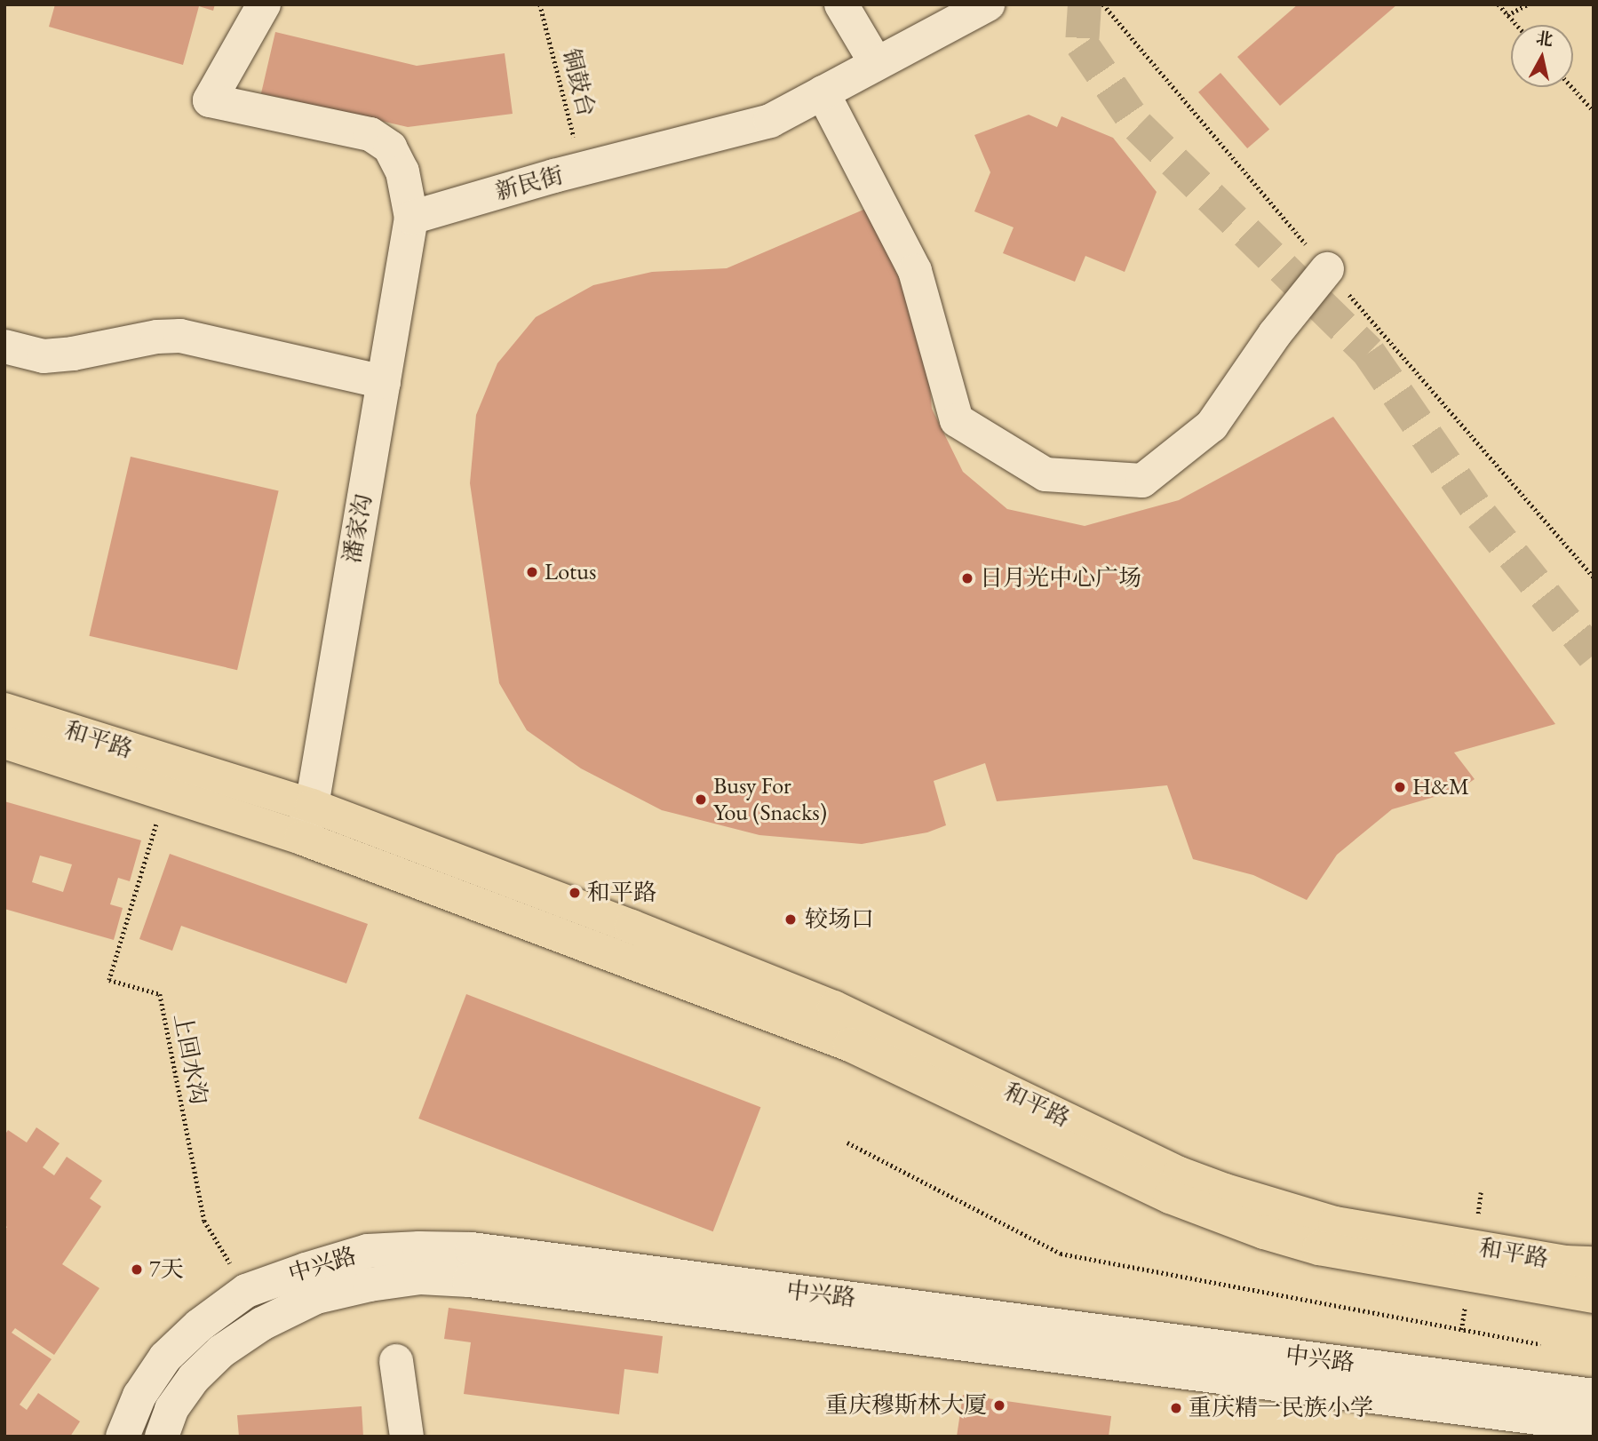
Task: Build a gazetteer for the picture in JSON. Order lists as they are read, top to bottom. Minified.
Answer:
{"streets":{"main road":["和平路"],"street":["新民街","潘家沟","中兴路"],"path":["铜鼓台","上回水沟"]},"crossings":[["铜鼓台","新民街"],["新民街","潘家沟"],["潘家沟","和平路"],["和平路","上回水沟"],["上回水沟","中兴路"]],"places":["Lotus","日月光中心广场","H&M","Busy For You (Snacks)","和平路","较场口","7天","重庆穆斯林大厦","重庆精一民族小学"],"north":"top"}
